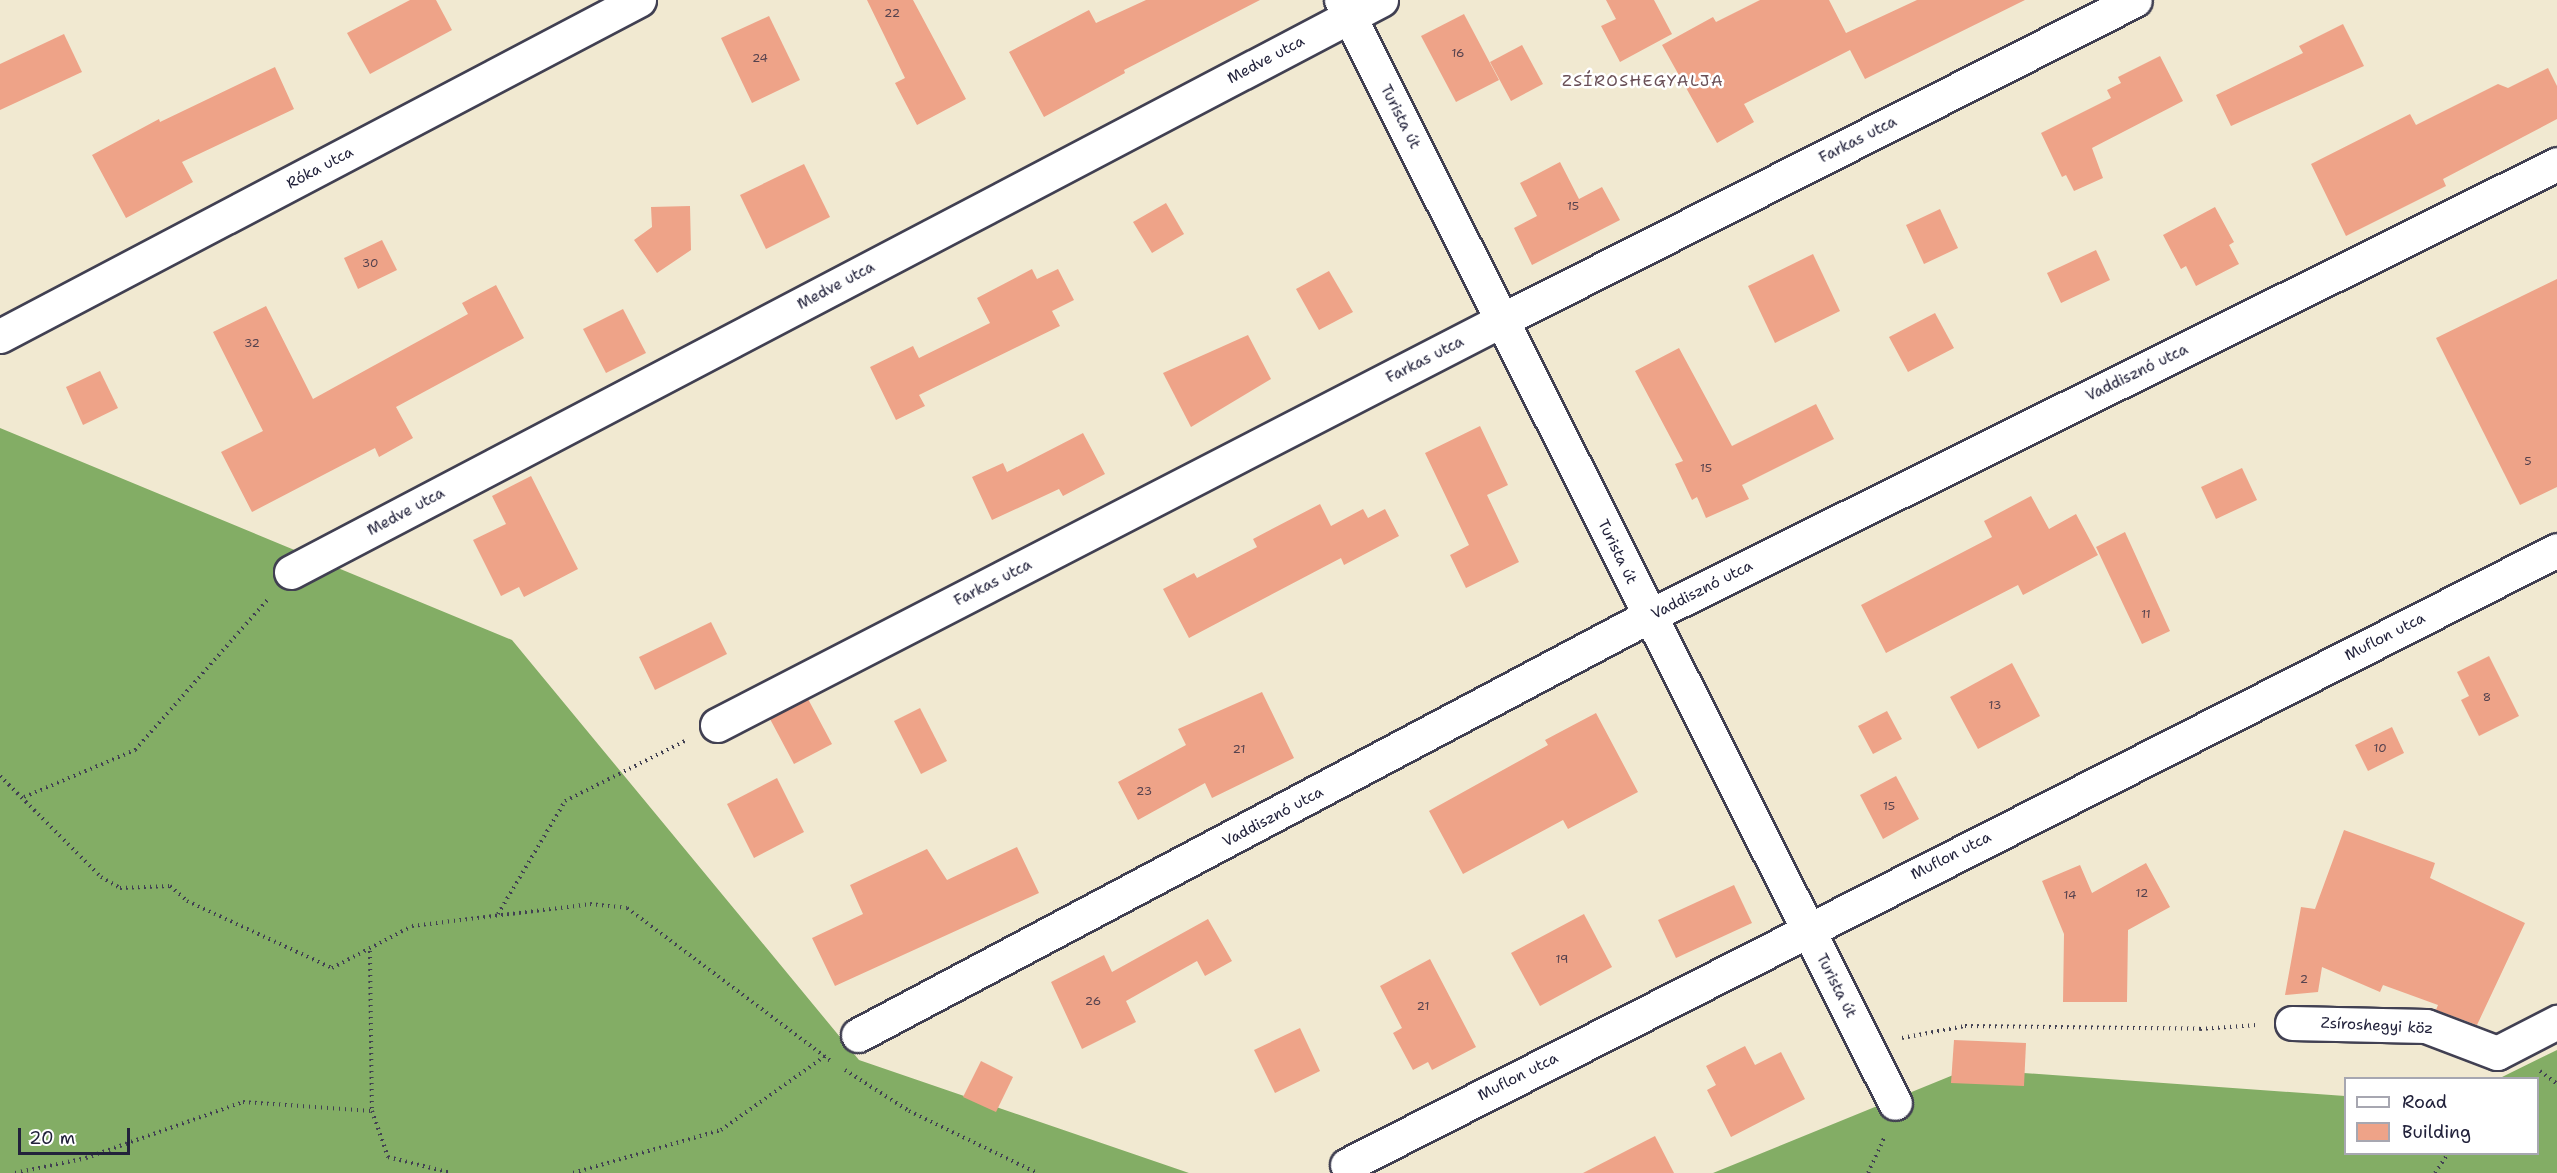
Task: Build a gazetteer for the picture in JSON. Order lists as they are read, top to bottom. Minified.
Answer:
{"streets":{"street":["Medve utca","Turista út","Farkas utca","Róka utca","Vaddisznó utca","Muflon utca","Zsíroshegyi köz"]},"crossings":[["Medve utca","Turista út"],["Turista út","Farkas utca"],["Turista út","Vaddisznó utca"],["Turista út","Muflon utca"]],"districts":["ZSÍROSHEGYALJA"],"house_numbers":["22","16","24","15","30","32","5","15","11","8","13","10","21","23","15","12","14","19","2","26","21"],"legend":["Road","Building"],"scale_bar":"20 m"}
